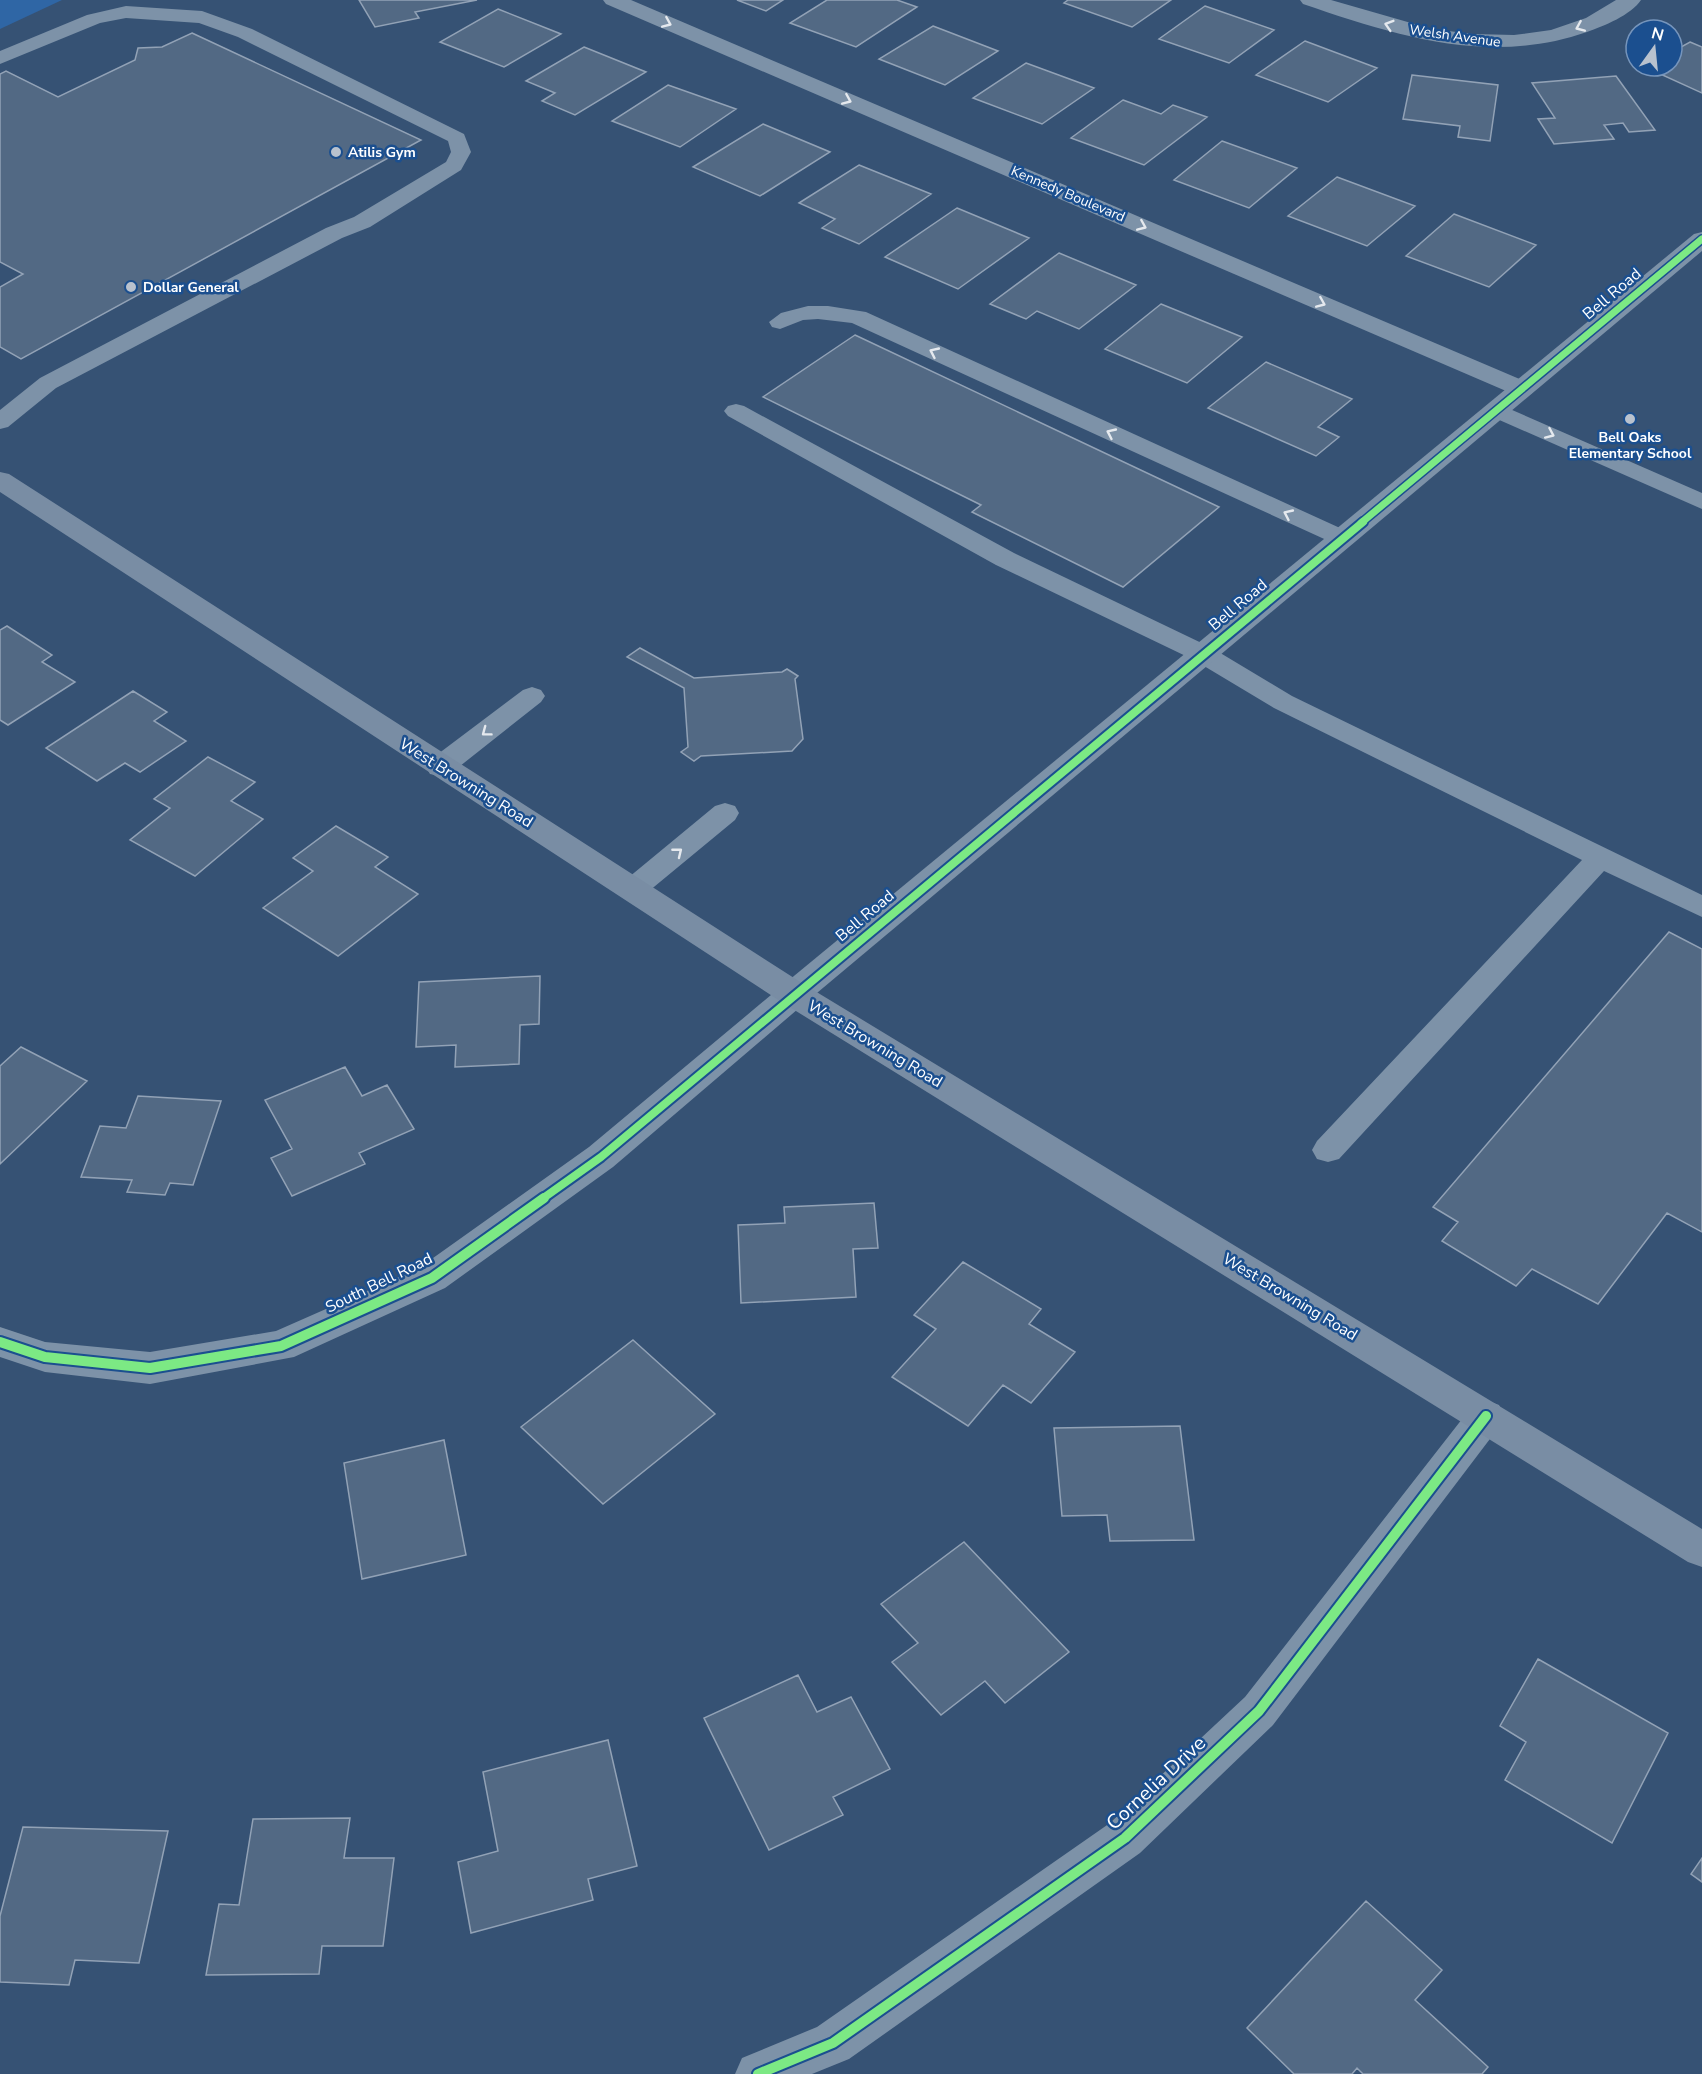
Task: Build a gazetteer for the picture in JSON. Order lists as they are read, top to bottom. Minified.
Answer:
{"streets":{"main road":["West Browning Road"],"street":["Welsh Avenue","Kennedy Boulevard","Bell Road","South Bell Road","Cornelia Drive"]},"crossings":[["Kennedy Boulevard","Bell Road"],["Bell Road","West Browning Road"],["Bell Road","South Bell Road"],["West Browning Road","South Bell Road"],["West Browning Road","Cornelia Drive"]],"one_way":["Welsh Avenue","Kennedy Boulevard"],"places":["Atilis Gym","Dollar General","Bell Oaks Elementary School"],"north":"top"}
